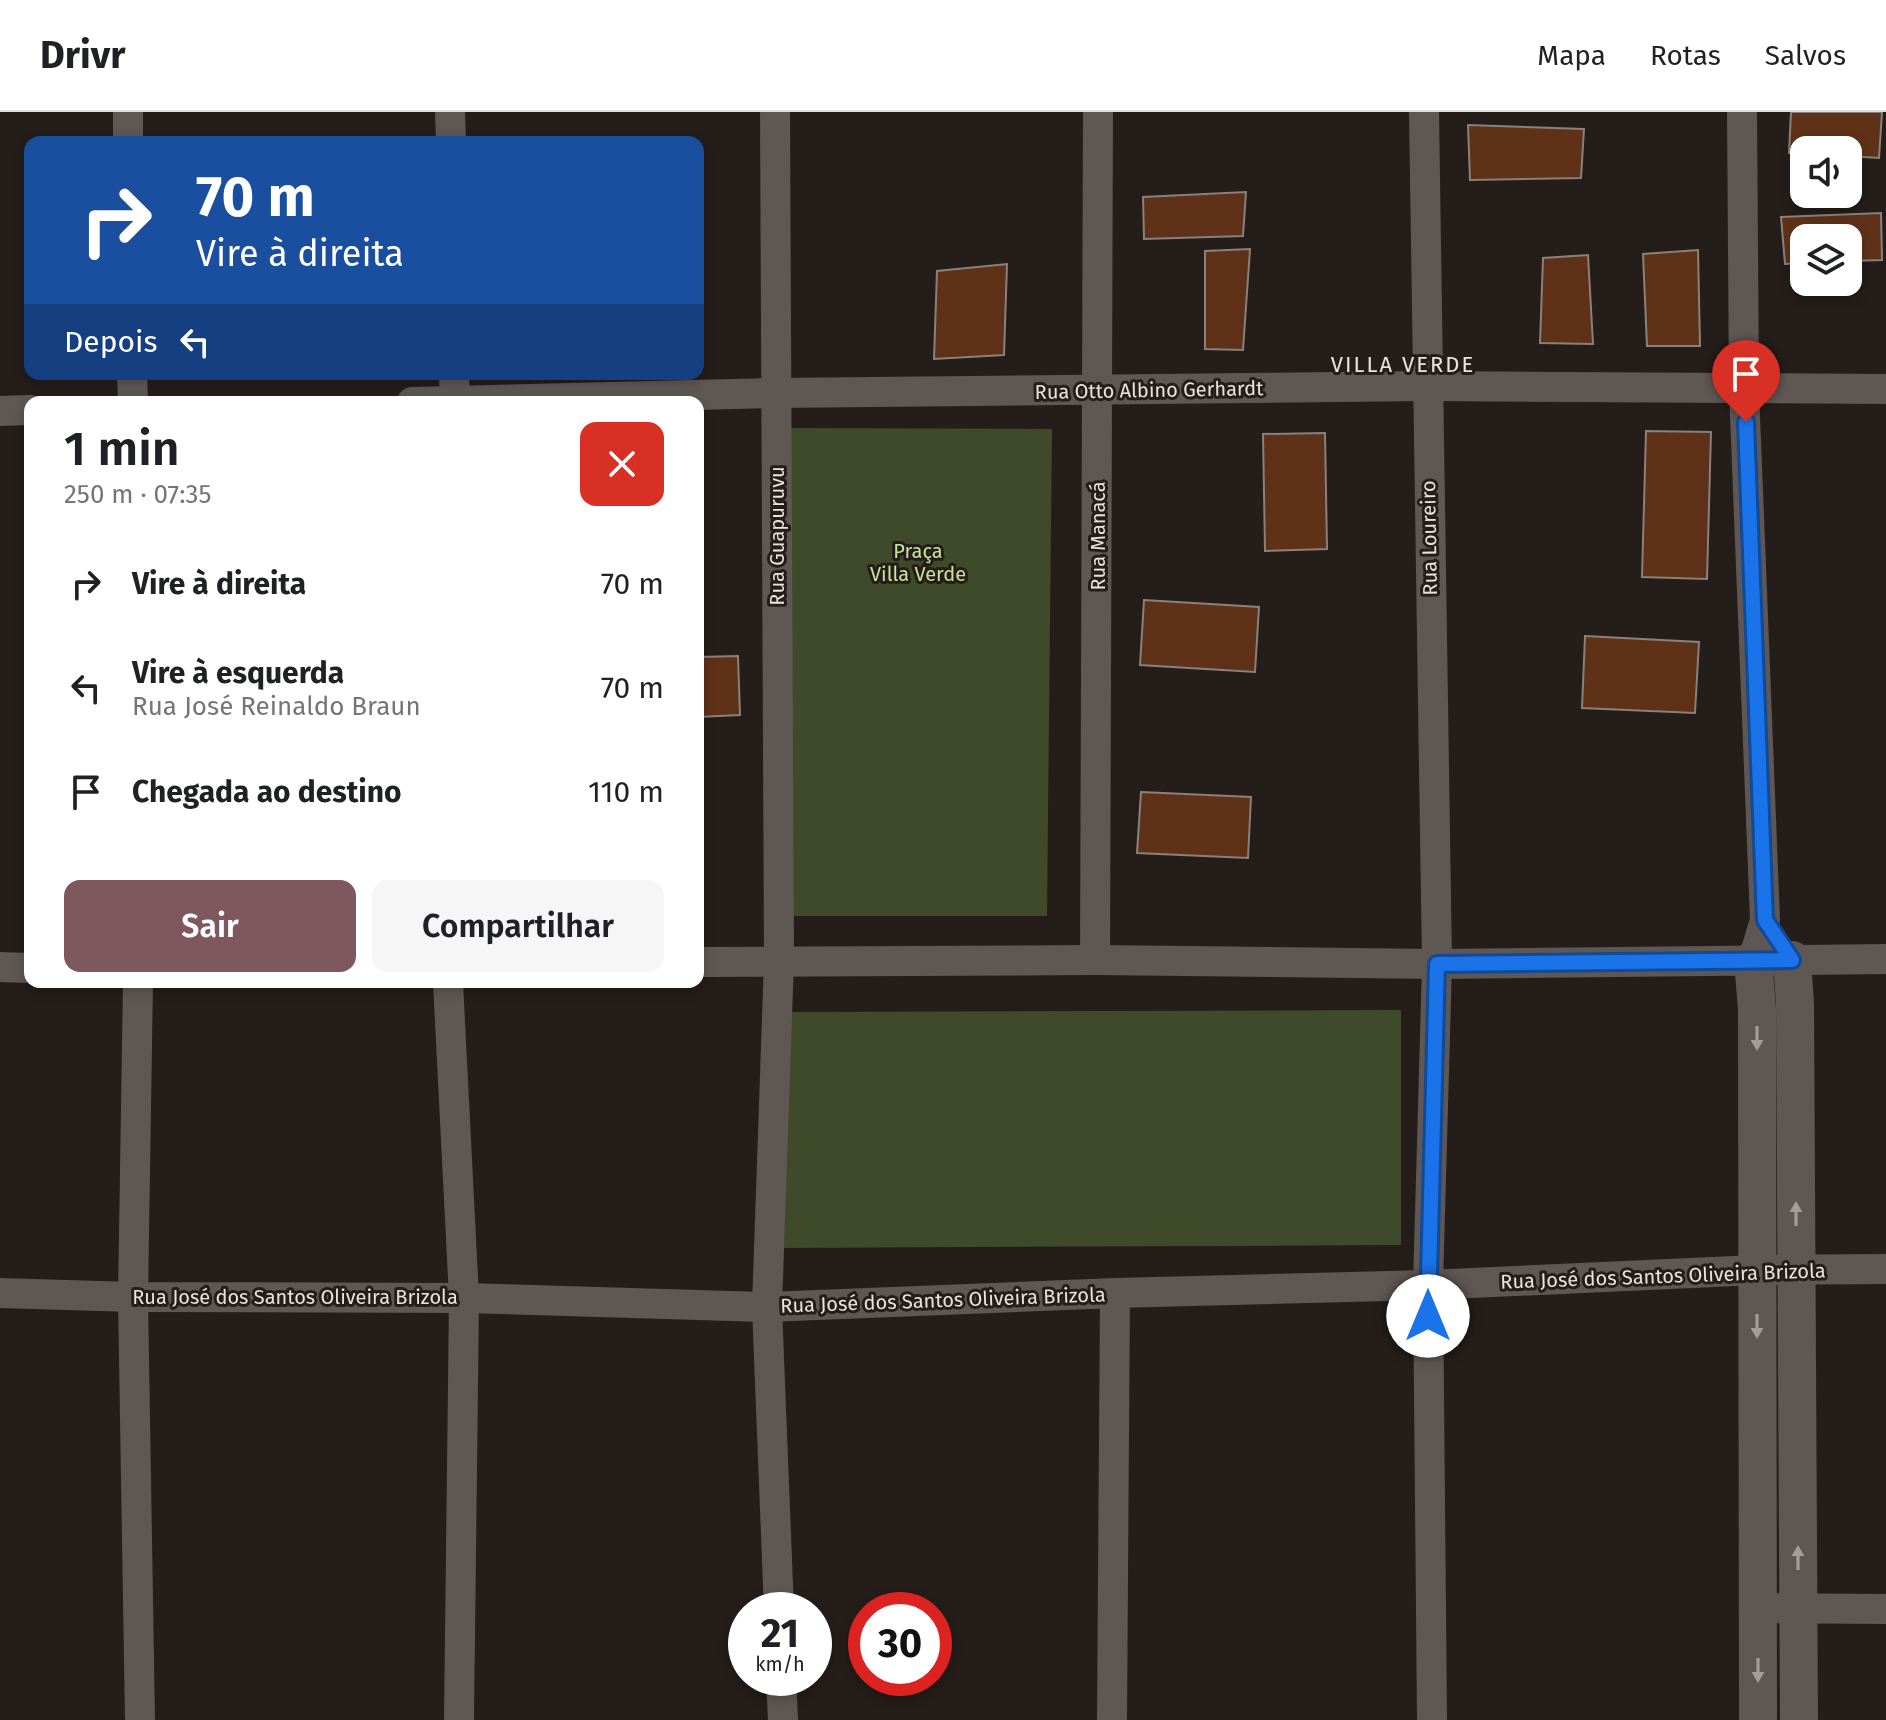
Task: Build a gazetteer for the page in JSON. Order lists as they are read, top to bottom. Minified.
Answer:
{"streets":{"street":["Rua Otto Albino Gerhardt","Rua Guapuruvu","Rua Manacá","Rua Loureiro","Rua José dos Santos Oliveira Brizola"]},"crossings":[["Rua Otto Albino Gerhardt","Rua Guapuruvu"],["Rua Otto Albino Gerhardt","Rua Manacá"],["Rua Otto Albino Gerhardt","Rua Loureiro"],["Rua Guapuruvu","Rua José dos Santos Oliveira Brizola"],["Rua Loureiro","Rua José dos Santos Oliveira Brizola"]],"districts":["VILLA VERDE"],"parks":["Praça Villa Verde"],"page":{"header":"Drivr","nav":["Mapa","Rotas","Salvos"],"turn":["70 m","Vire à direita"],"then":"Depois","heading":["1 min","250 m · 07:35"],"list":[{"name":"Vire à direita","value":"70 m"},{"name":"Vire à esquerda","note":"Rua José Reinaldo Braun","value":"70 m"},{"name":"Chegada ao destino","value":"110 m"}],"buttons":["Sair","Compartilhar"],"speed":"21 km/h","limit":"30"}}
